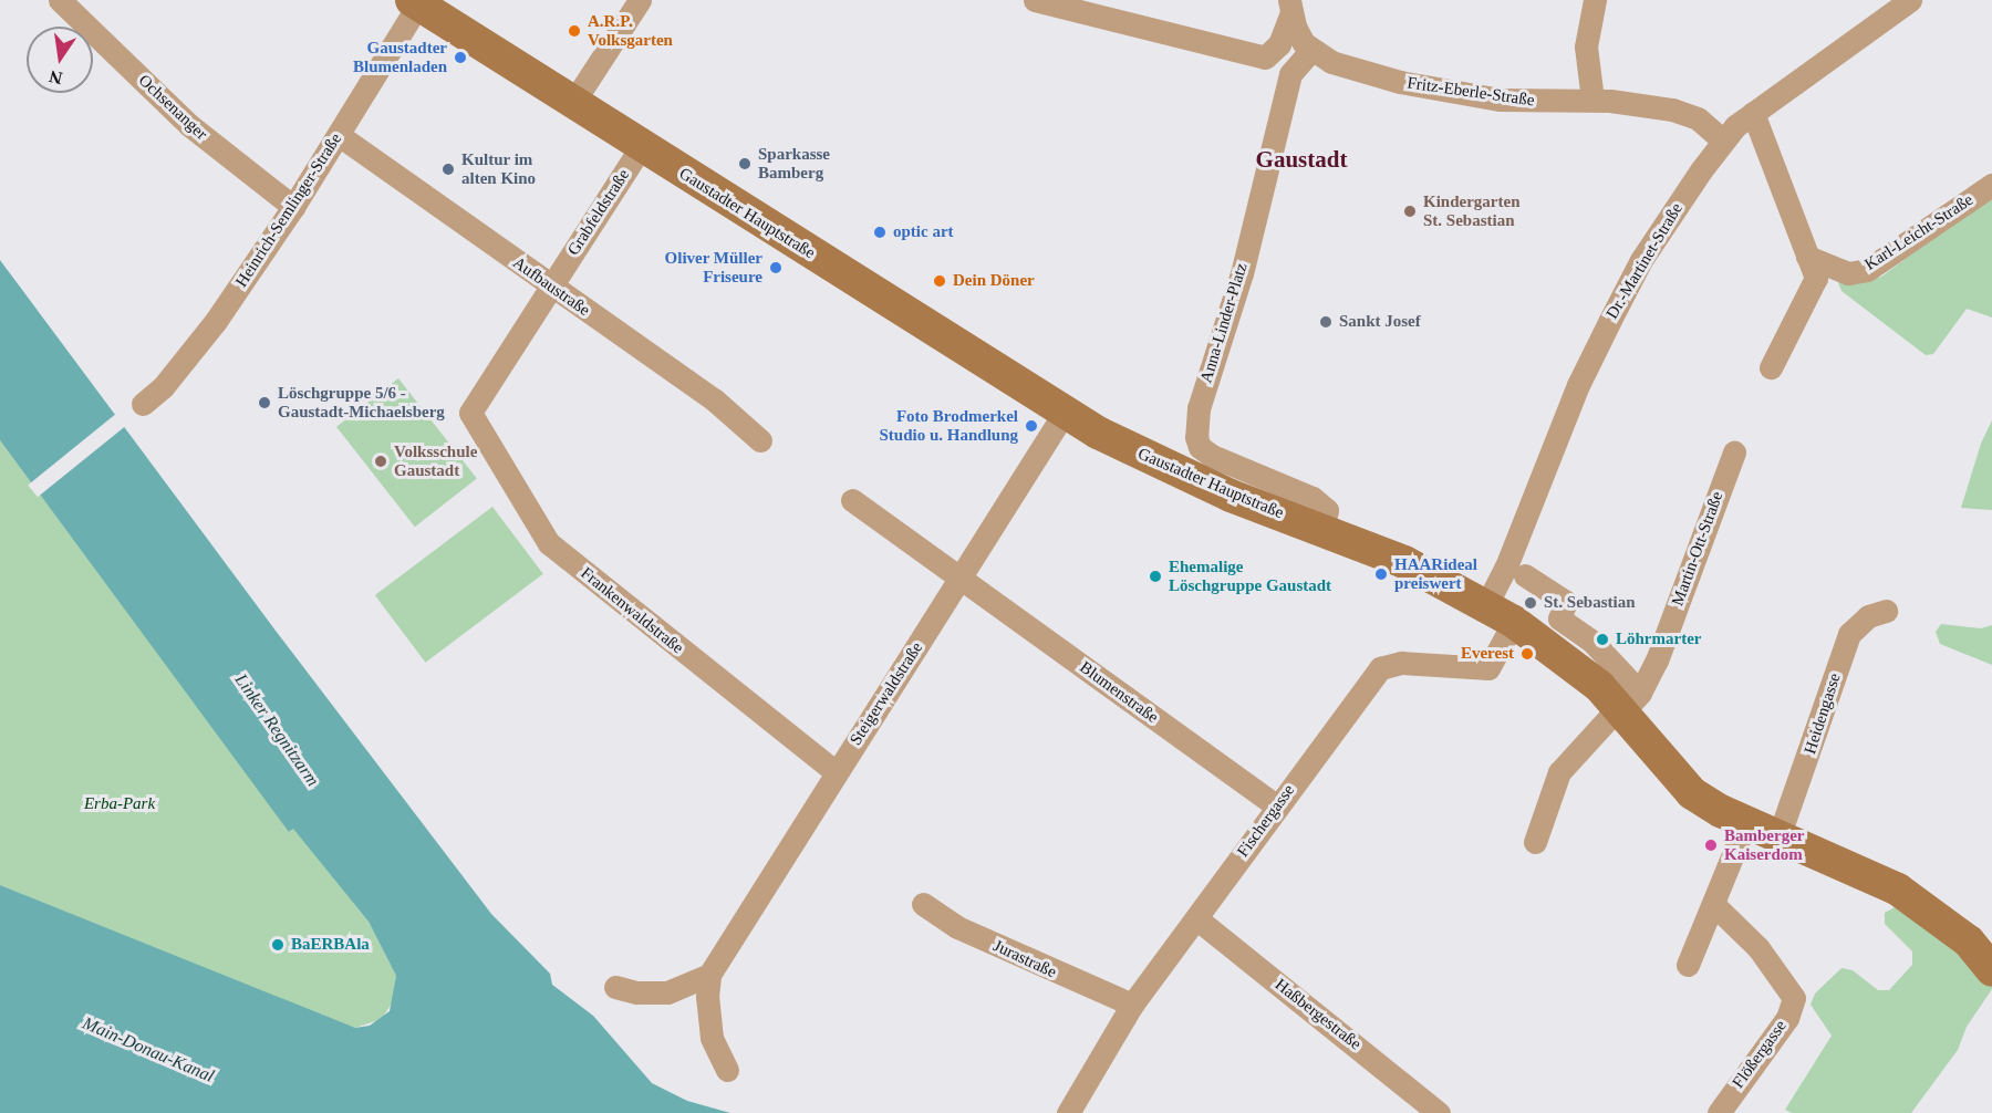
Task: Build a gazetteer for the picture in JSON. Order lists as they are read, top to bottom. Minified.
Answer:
{"streets":{"street":["Fritz-Eberle-Straße","Ochsenanger","Heinrich-Semlinger-Straße","Grabfeldstraße","Gaustadter Hauptstraße","Karl-Leicht-Straße","Dr.-Martinet-Straße","Aufbaustraße","Anna-Linder-Platz","Martin-Ott-Straße","Frankenwaldstraße","Blumenstraße","Steigerwaldstraße","Heidengasse","Fischergasse","Jurastraße","Haßbergestraße","Flößergasse"]},"crossings":[["Fritz-Eberle-Straße","Dr.-Martinet-Straße"],["Fritz-Eberle-Straße","Anna-Linder-Platz"],["Ochsenanger","Heinrich-Semlinger-Straße"],["Heinrich-Semlinger-Straße","Gaustadter Hauptstraße"],["Heinrich-Semlinger-Straße","Aufbaustraße"],["Grabfeldstraße","Gaustadter Hauptstraße"],["Grabfeldstraße","Aufbaustraße"],["Grabfeldstraße","Frankenwaldstraße"],["Gaustadter Hauptstraße","Dr.-Martinet-Straße"],["Gaustadter Hauptstraße","Anna-Linder-Platz"],["Gaustadter Hauptstraße","Martin-Ott-Straße"],["Gaustadter Hauptstraße","Steigerwaldstraße"],["Gaustadter Hauptstraße","Heidengasse"],["Gaustadter Hauptstraße","Fischergasse"],["Dr.-Martinet-Straße","Fischergasse"],["Frankenwaldstraße","Steigerwaldstraße"],["Blumenstraße","Steigerwaldstraße"],["Blumenstraße","Fischergasse"],["Fischergasse","Jurastraße"],["Fischergasse","Haßbergestraße"]],"districts":["Gaustadt"],"water":["Linker Regnitzarm","Main-Donau-Kanal"],"parks":["Erba-Park"],"places":["A.R.P. Volksgarten","Gaustadter Blumenladen","Sparkasse Bamberg","Kultur im alten Kino","Kindergarten St. Sebastian","optic art","Oliver Müller Friseure","Dein Döner","Sankt Josef","Löschgruppe 5/6 - Gaustadt-Michaelsberg","Foto Brodmerkel Studio u. Handlung","Volksschule Gaustadt","HAARideal preiswert","Ehemalige Löschgruppe Gaustadt","St. Sebastian","Löhrmarter","Everest","Bamberger Kaiserdom","BaERBAla"],"north":"bottom"}
